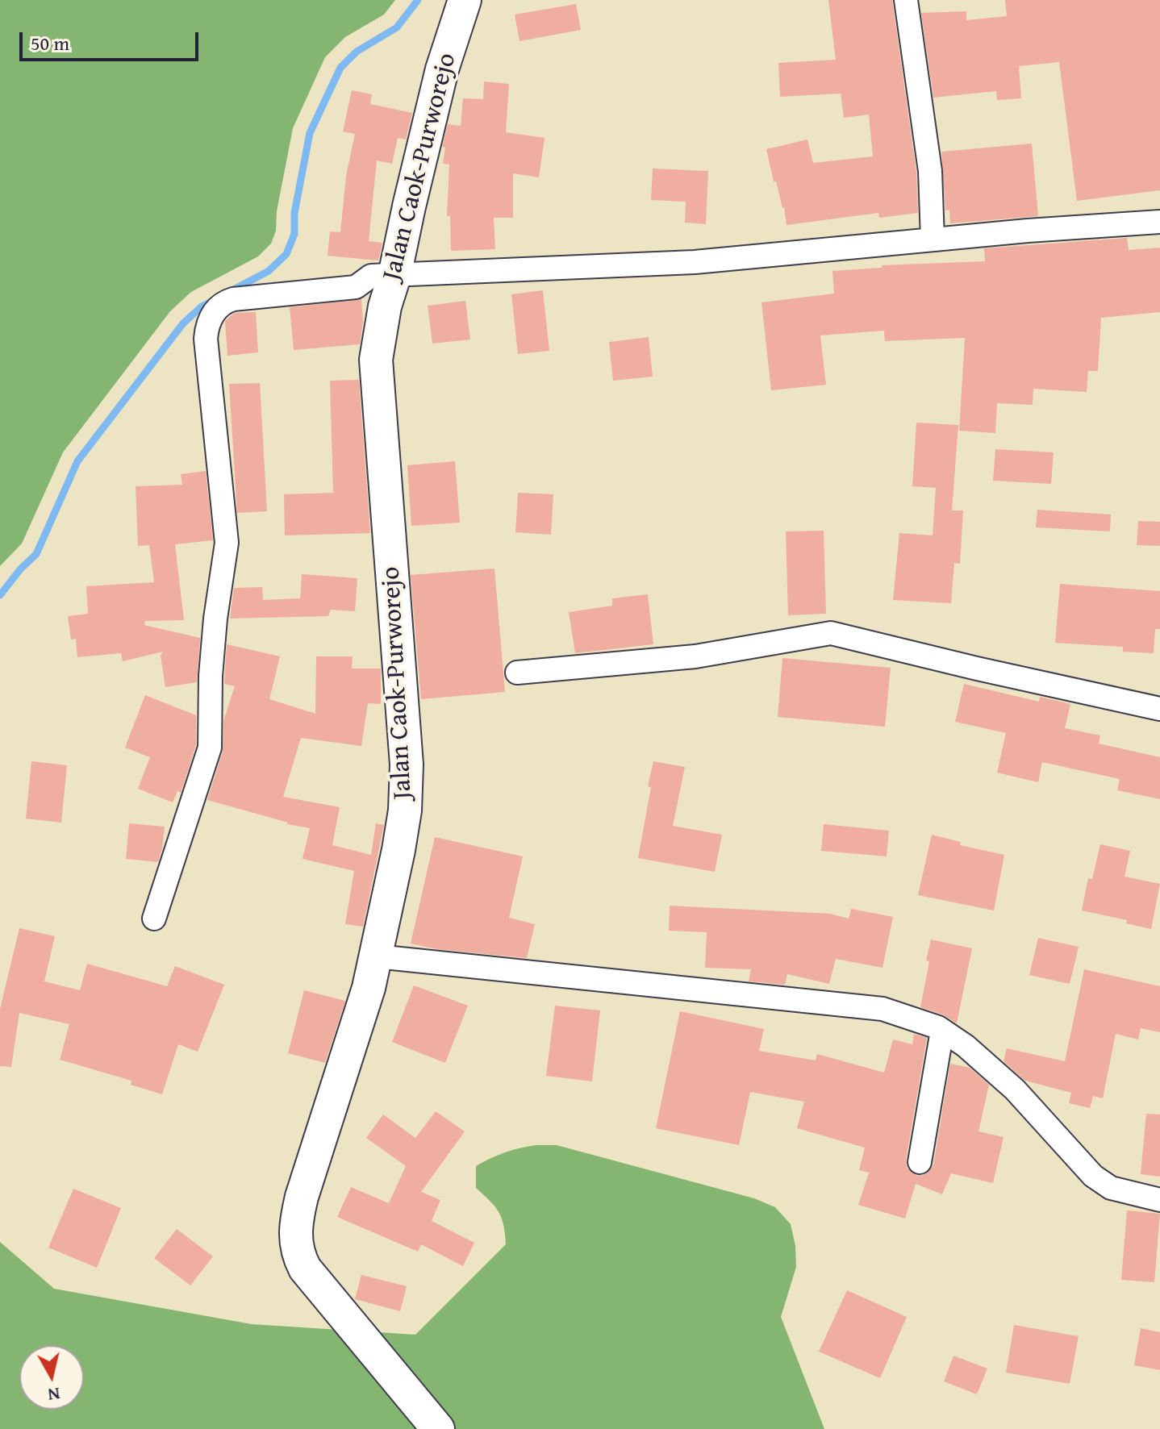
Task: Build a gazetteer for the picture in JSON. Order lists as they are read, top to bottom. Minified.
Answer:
{"streets":{"street":["Jalan Caok-Purworejo"]},"scale_bar":"50 m","north":"bottom"}
